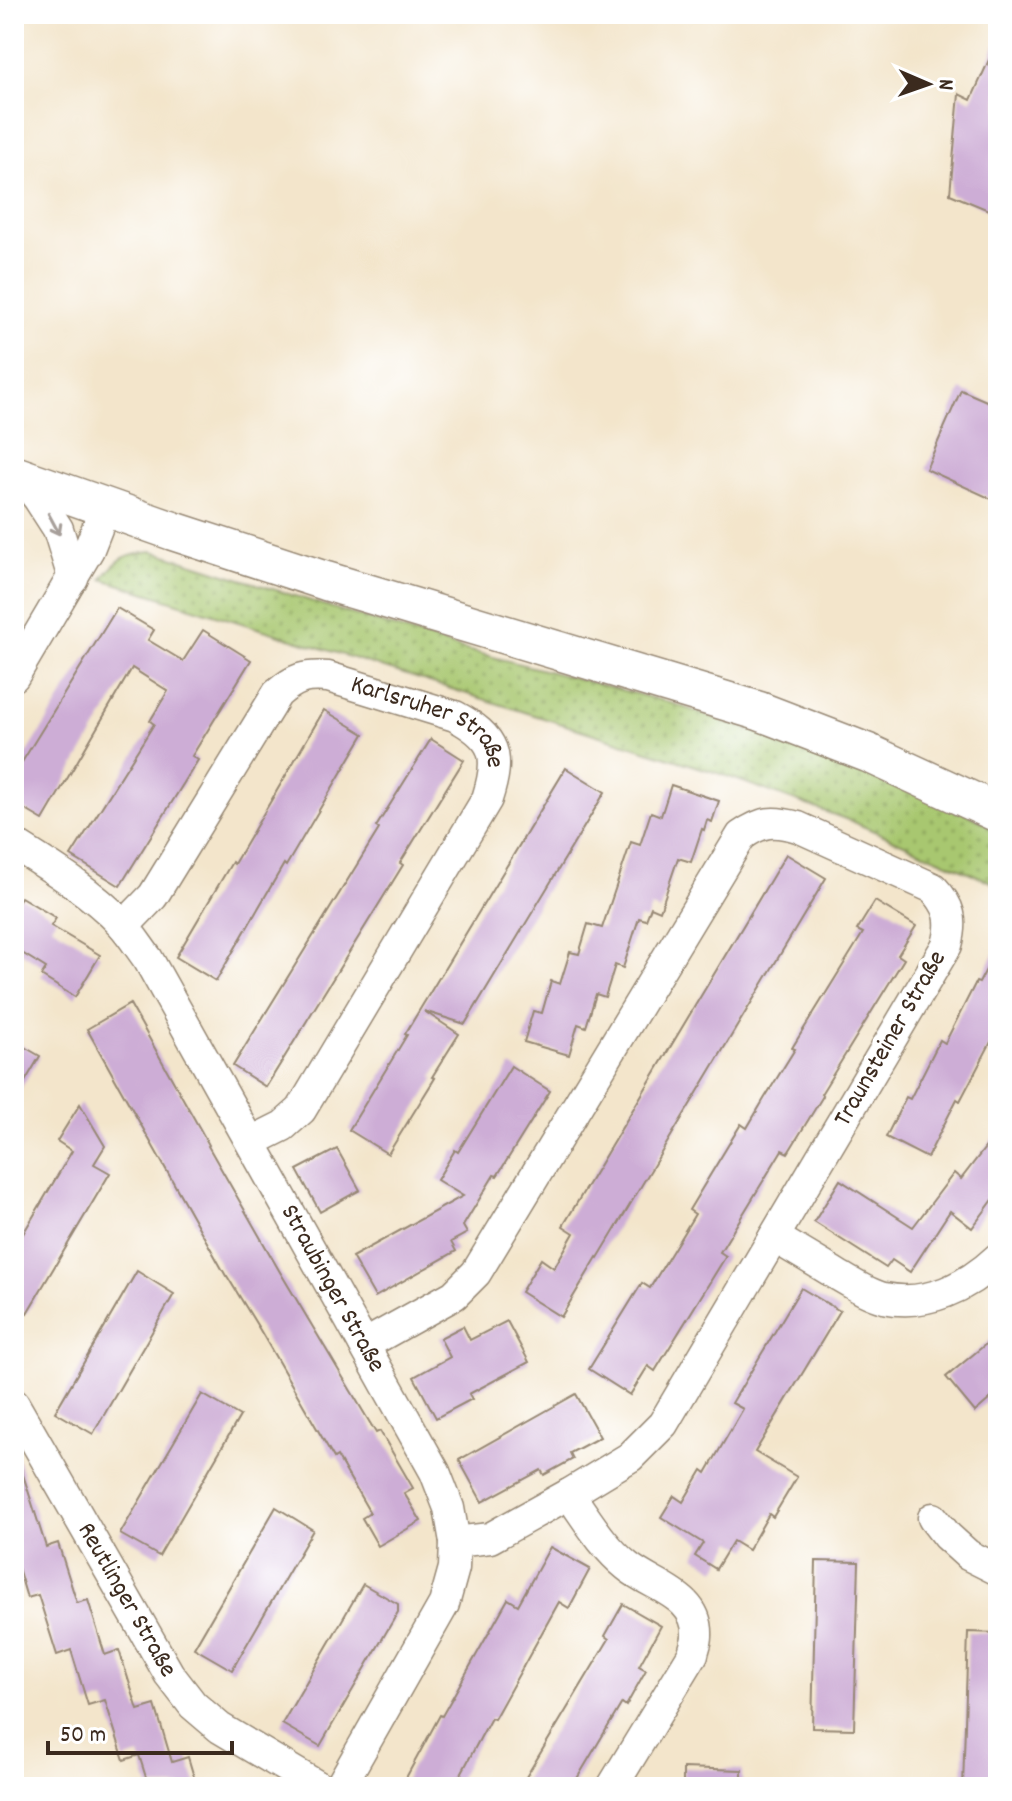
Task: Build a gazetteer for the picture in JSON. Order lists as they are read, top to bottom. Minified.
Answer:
{"streets":{"street":["Karlsruher Straße","Traunsteiner Straße","Straubinger Straße","Reutlinger Straße"]},"crossings":[["Karlsruher Straße","Straubinger Straße"],["Traunsteiner Straße","Straubinger Straße"]],"scale_bar":"50 m","north":"right"}
